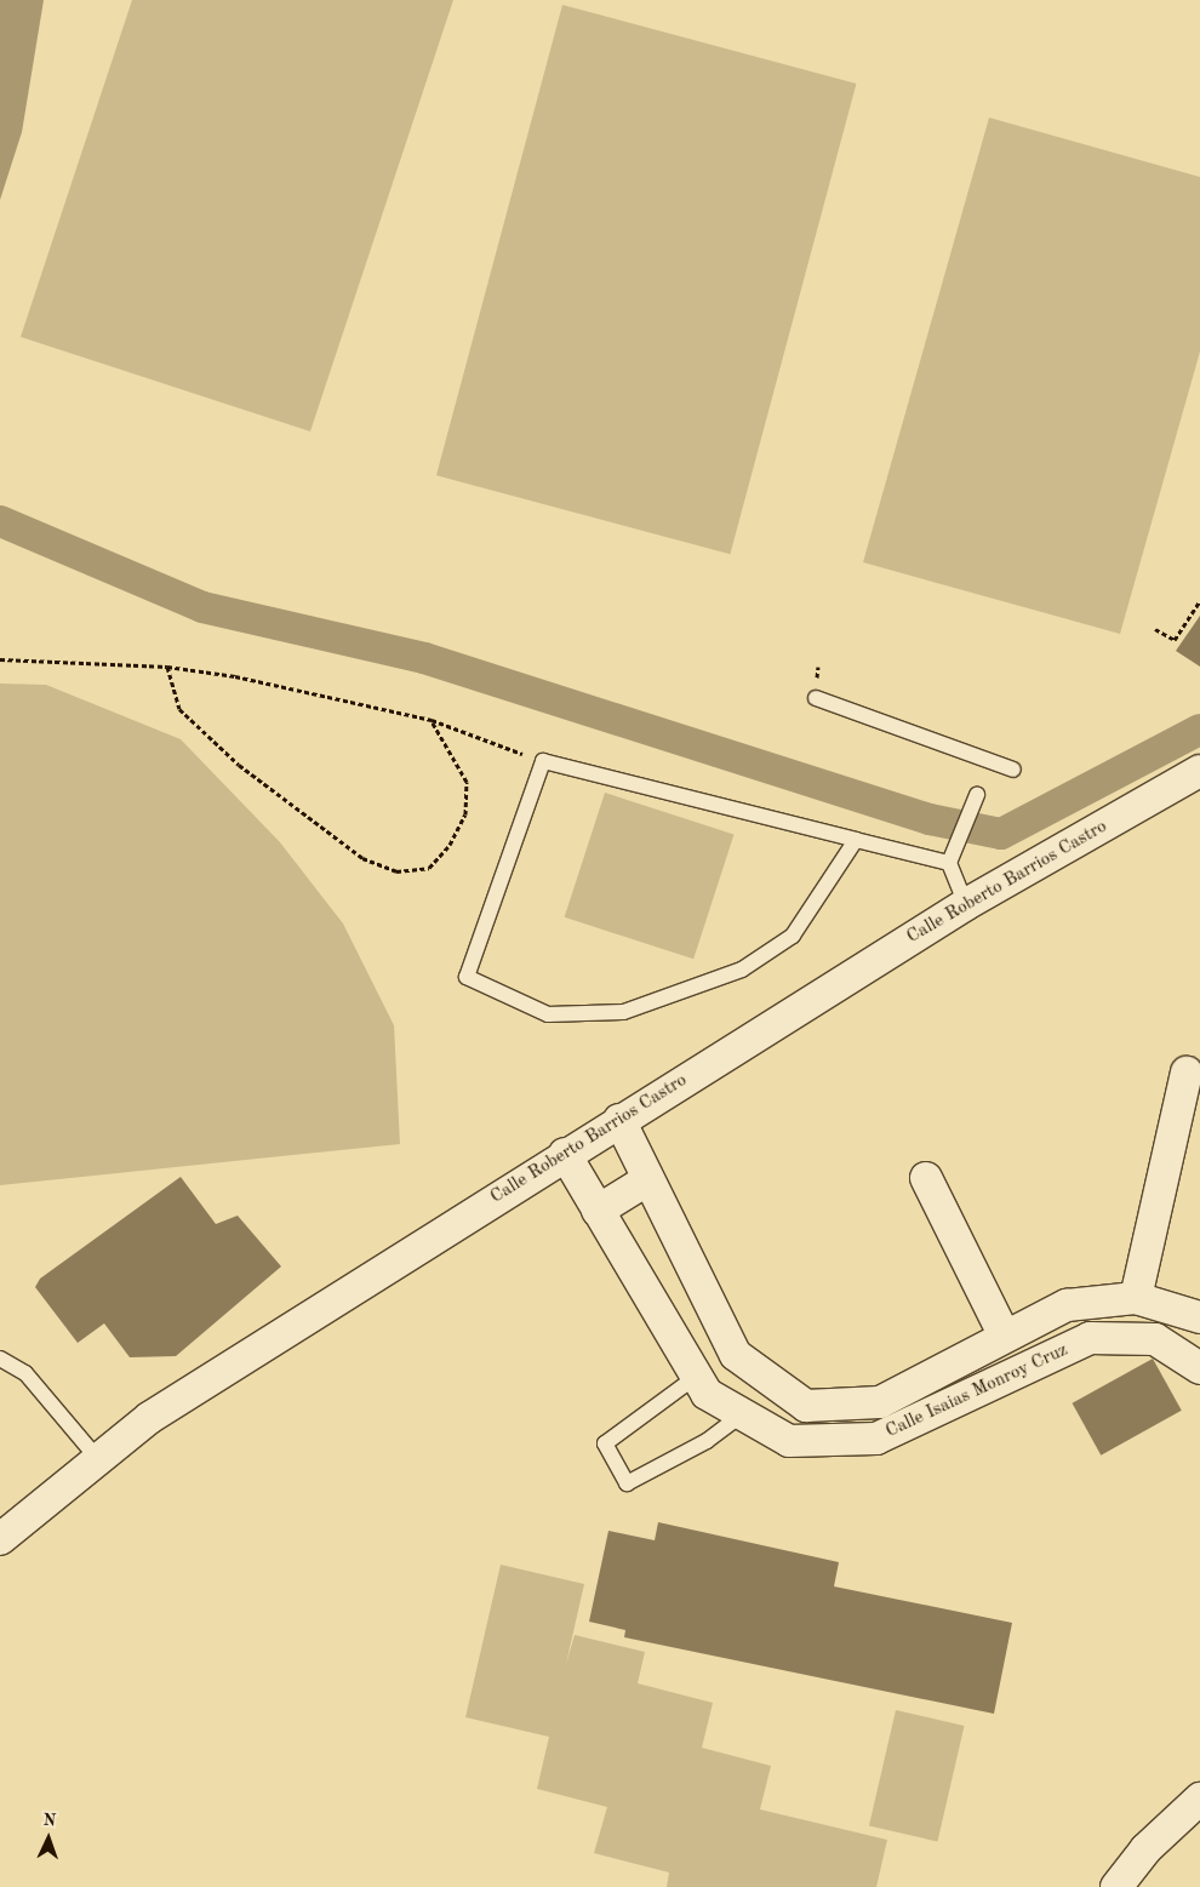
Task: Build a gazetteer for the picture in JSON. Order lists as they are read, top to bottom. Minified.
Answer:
{"streets":{"street":["Calle Roberto Barrios Castro","Calle Isaias Monroy Cruz"]},"crossings":[["Calle Roberto Barrios Castro","Calle Isaias Monroy Cruz"]],"north":"top"}
